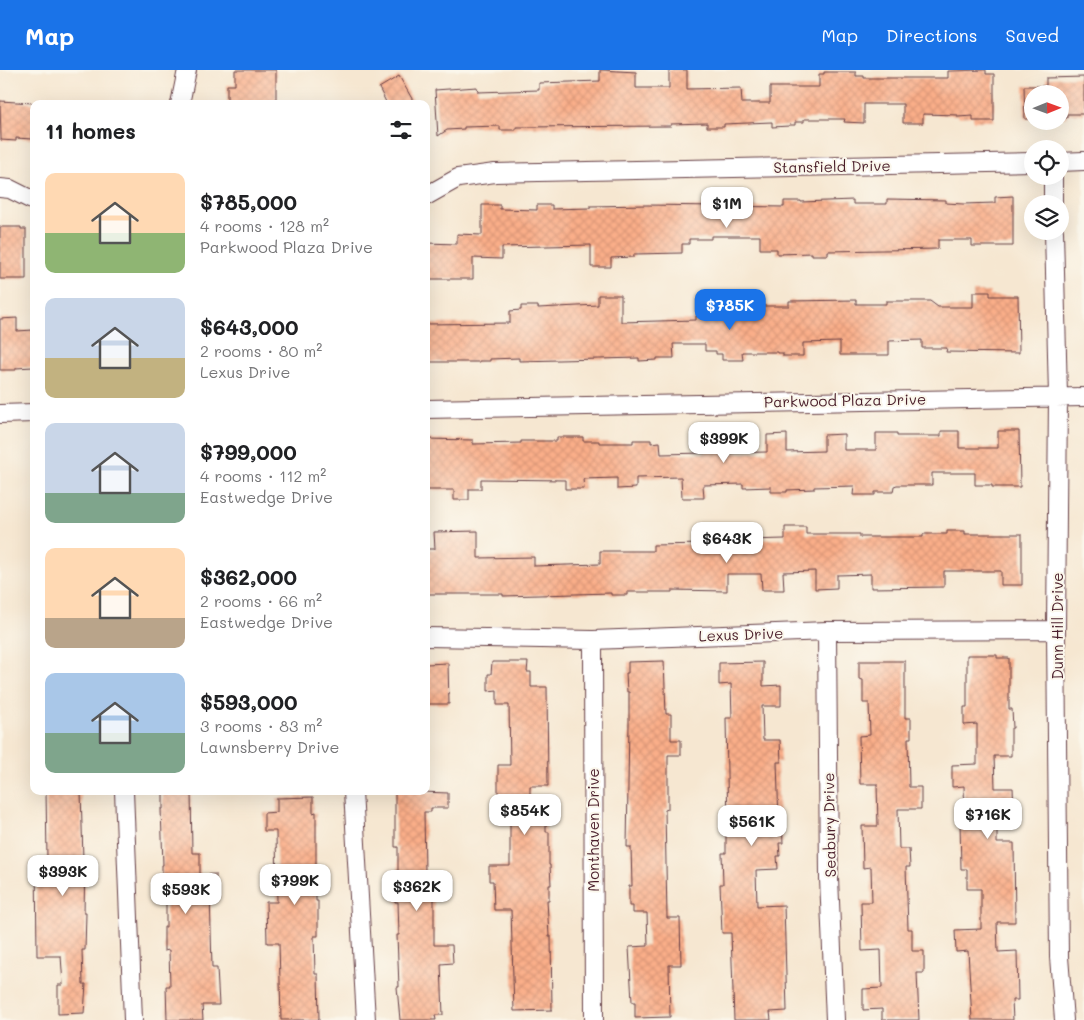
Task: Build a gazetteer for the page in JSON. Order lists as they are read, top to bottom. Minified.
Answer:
{"streets":{"street":["Stansfield Drive","Parkwood Plaza Drive","Dunn Hill Drive","Lexus Drive","Seabury Drive","Monthaven Drive"]},"crossings":[["Parkwood Plaza Drive","Dunn Hill Drive"],["Dunn Hill Drive","Lexus Drive"],["Lexus Drive","Seabury Drive"],["Lexus Drive","Monthaven Drive"]],"north":"right","page":{"header":"Map","nav":["Map","Directions","Saved"],"heading":"11 homes","list":[{"name":"$785,000","note":"4 rooms · 128 m² · Parkwood Plaza Drive"},{"name":"$643,000","note":"2 rooms · 80 m² · Lexus Drive"},{"name":"$799,000","note":"4 rooms · 112 m² · Eastwedge Drive"},{"name":"$362,000","note":"2 rooms · 66 m² · Eastwedge Drive"},{"name":"$593,000","note":"3 rooms · 83 m² · Lawnsberry Drive"}],"price":["$1M","$785K","$399K","$643K","$854K","$716K","$561K","$393K","$799K","$362K","$593K"]}}
